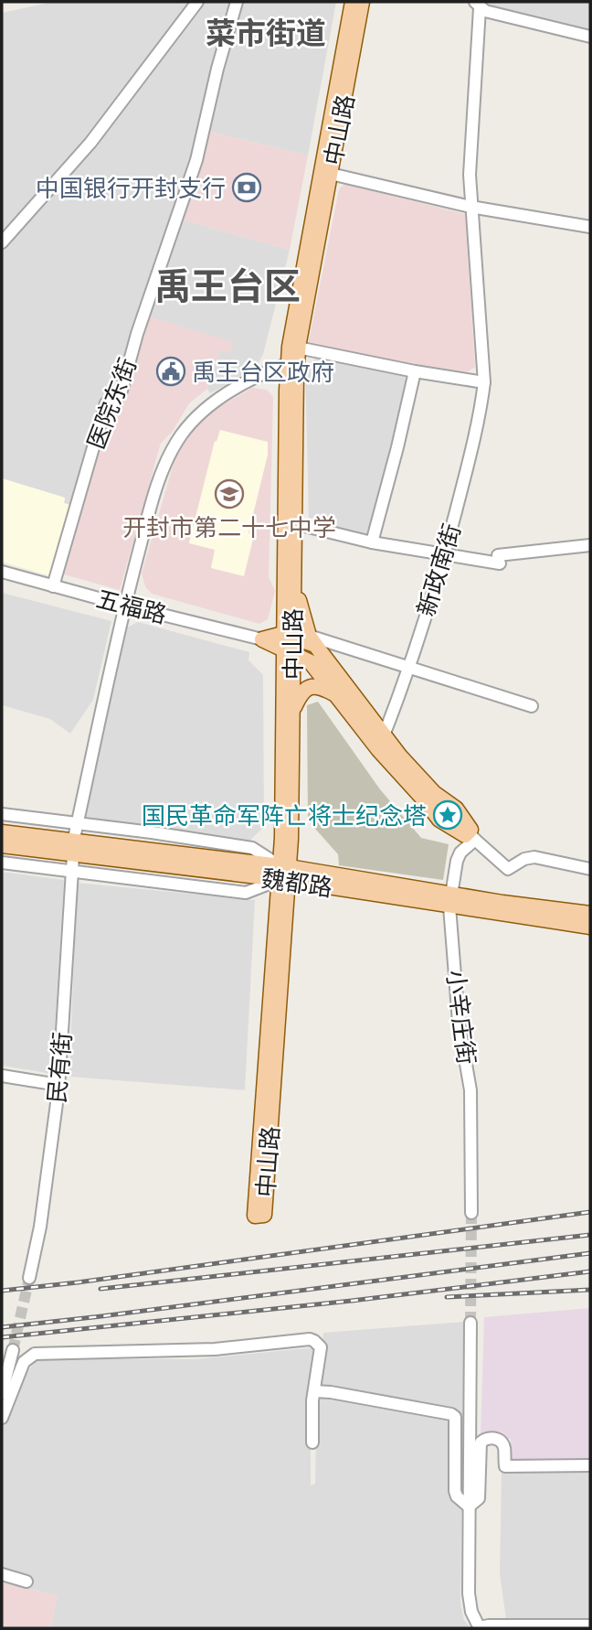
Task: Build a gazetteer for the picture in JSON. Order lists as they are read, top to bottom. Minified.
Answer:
{"streets":{"main road":["中山路","魏都路"],"street":["医院东街","新政南街","五福路","小辛庄街","民有街"]},"crossings":[["中山路","魏都路"],["中山路","民有街"],["医院东街","五福路"],["五福路","民有街"],["魏都路","小辛庄街"],["魏都路","民有街"]],"districts":["菜市街道","禹王台区"],"places":{"bank":["中国银行开封支行"],"public building":["禹王台区政府"],"school or university":["开封市第二十七中学"],"place":["国民革命军阵亡将士纪念塔"]}}
